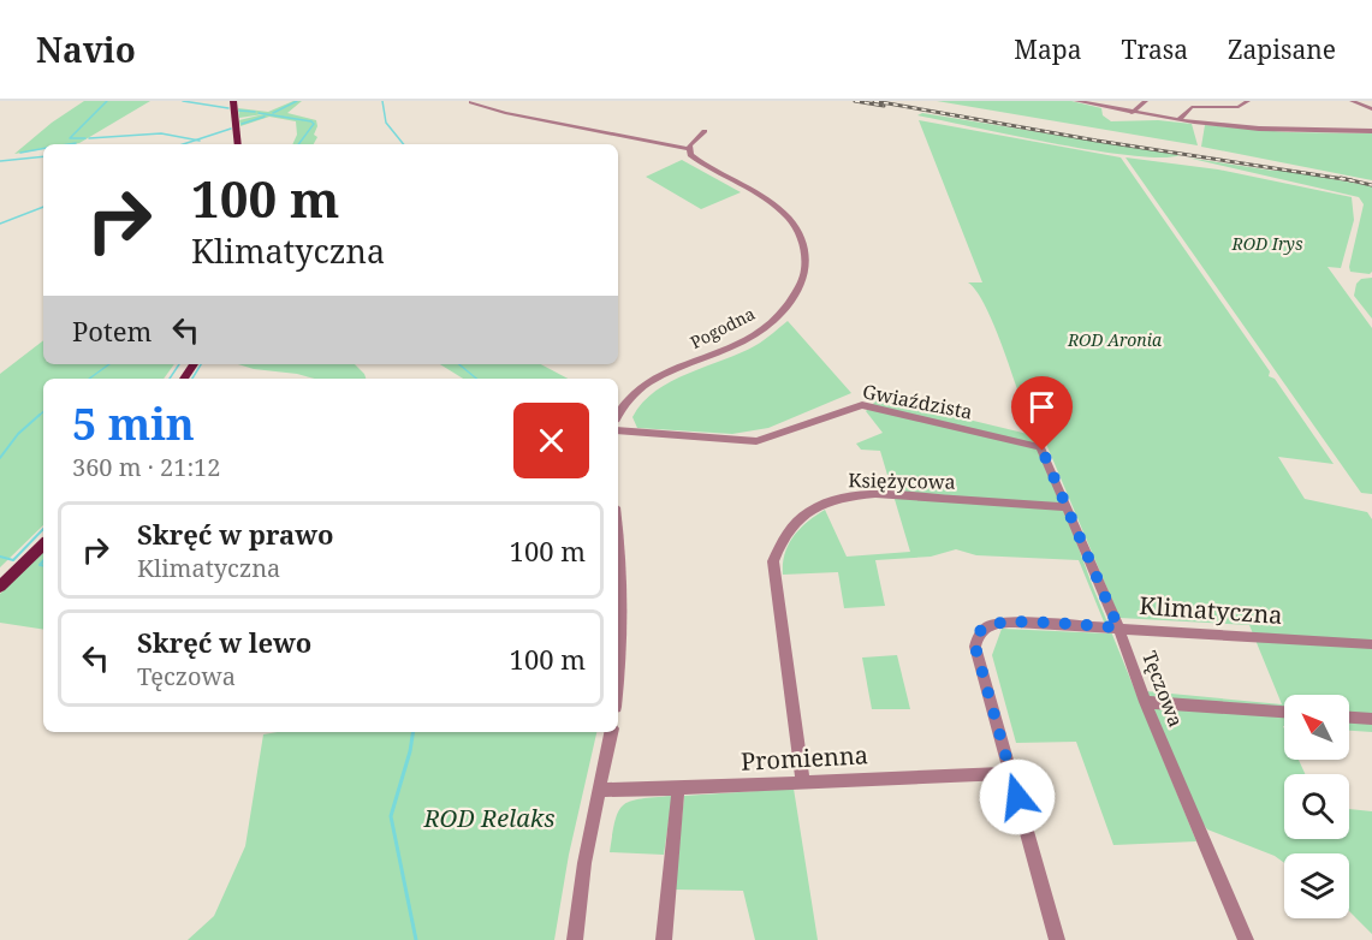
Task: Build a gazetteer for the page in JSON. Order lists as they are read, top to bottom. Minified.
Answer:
{"streets":{"street":["Pogodna","Gwiaździsta","Księżycowa","Klimatyczna","Tęczowa","Promienna"]},"crossings":[["Gwiaździsta","Tęczowa"],["Księżycowa","Tęczowa"],["Księżycowa","Promienna"],["Klimatyczna","Tęczowa"],["Klimatyczna","Promienna"]],"parks":["ROD Irys","ROD Aronia","ROD Relaks"],"north":"top left","page":{"header":"Navio","nav":["Mapa","Trasa","Zapisane"],"turn":["100 m","Klimatyczna"],"then":"Potem","heading":["5 min","360 m · 21:12"],"list":[{"name":"Skręć w prawo","note":"Klimatyczna","value":"100 m"},{"name":"Skręć w lewo","note":"Tęczowa","value":"100 m"}]}}
